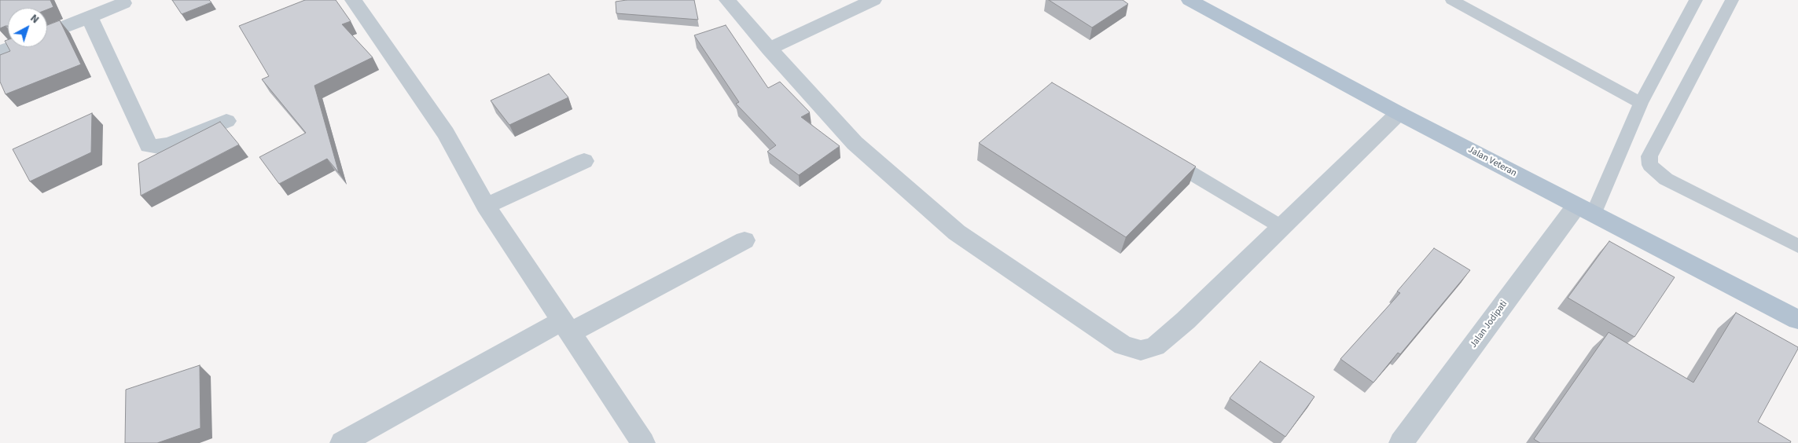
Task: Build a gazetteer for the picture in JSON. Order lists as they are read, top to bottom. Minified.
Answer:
{"streets":{"main road":["Jalan Veteran"],"street":["Jalan Jodipati"]},"crossings":[["Jalan Veteran","Jalan Jodipati"]],"north":"top right"}
